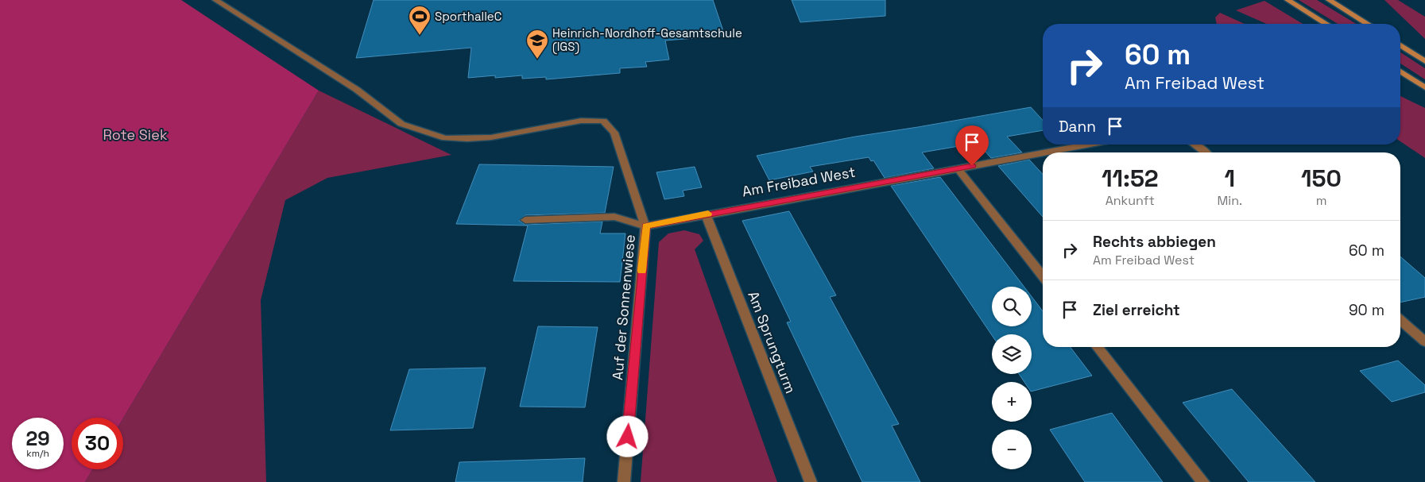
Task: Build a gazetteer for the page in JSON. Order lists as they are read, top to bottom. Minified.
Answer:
{"streets":{"street":["Am Freibad West","Auf der Sonnenwiese","Am Sprungturm"]},"crossings":[["Am Freibad West","Auf der Sonnenwiese"],["Am Freibad West","Am Sprungturm"]],"parks":["Rote Siek"],"places":{"sports":["SporthalleC"],"school or university":["Heinrich-Nordhoff-Gesamtschule (IGS)"]},"page":{"turn":["60 m","Am Freibad West"],"then":"Dann","eta":["11:52","Ankunft","1","Min.","150","m"],"list":[{"name":"Rechts abbiegen","note":"Am Freibad West","value":"60 m"},{"name":"Ziel erreicht","value":"90 m"}],"map_buttons":["+","−"],"speed":"29 km/h","limit":"30"}}
